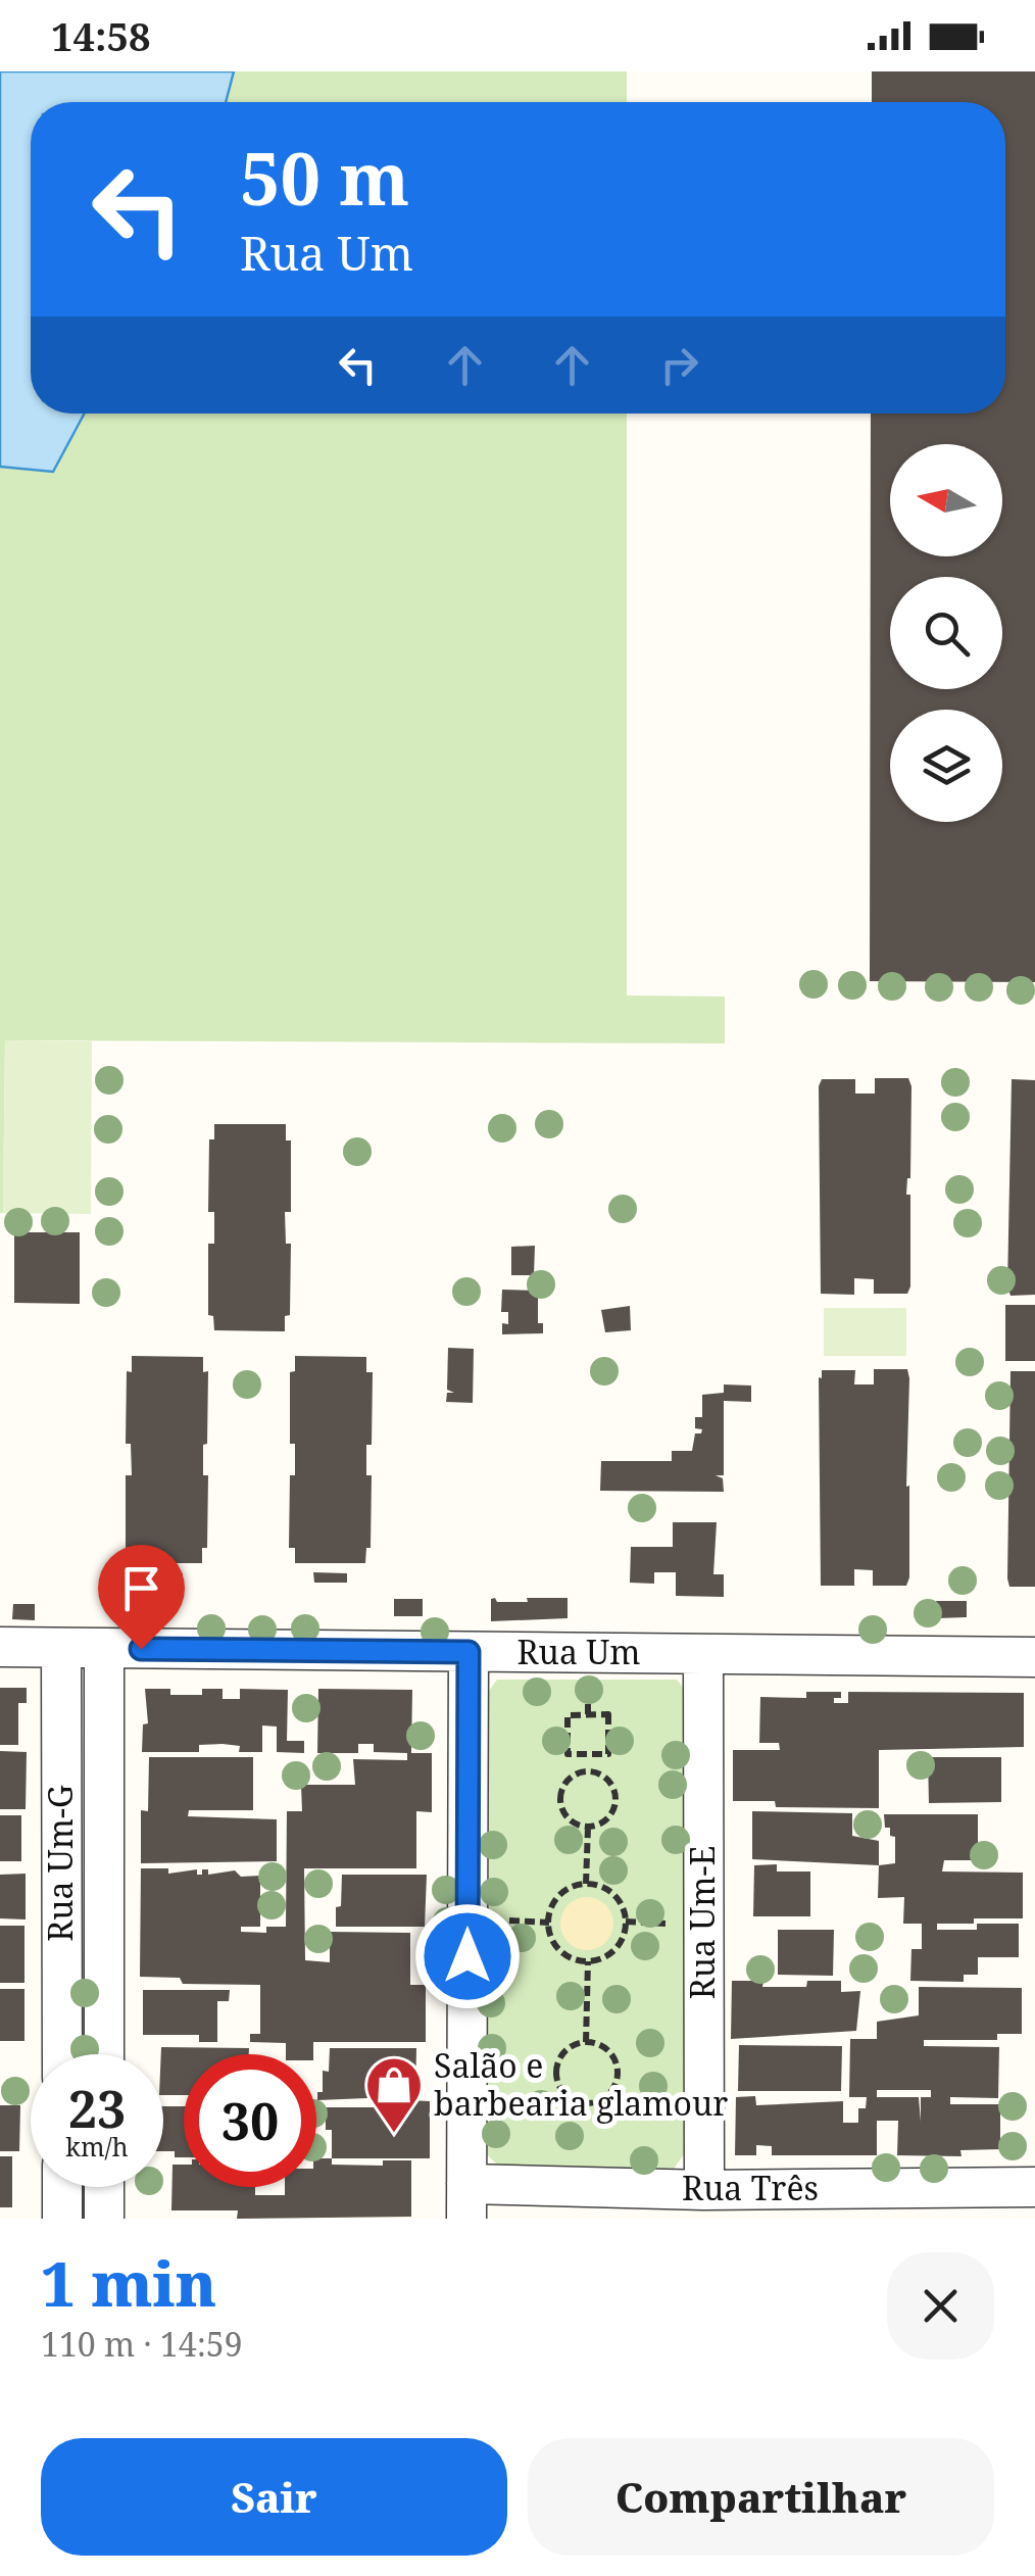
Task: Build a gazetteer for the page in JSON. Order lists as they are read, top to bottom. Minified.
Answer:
{"streets":{"street":["Rua Um","Rua Um-G","Rua Um-E","Rua Três"]},"crossings":[["Rua Um","Rua Um-G"],["Rua Um","Rua Um-E"],["Rua Um-E","Rua Três"]],"places":{"shop":["Salão e barbearia glamour"]},"north":"left","page":{"status":"14:58","turn":["50 m","Rua Um"],"speed":"23 km/h","limit":"30","heading":["1 min","110 m · 14:59"],"buttons":["Sair","Compartilhar"]}}
